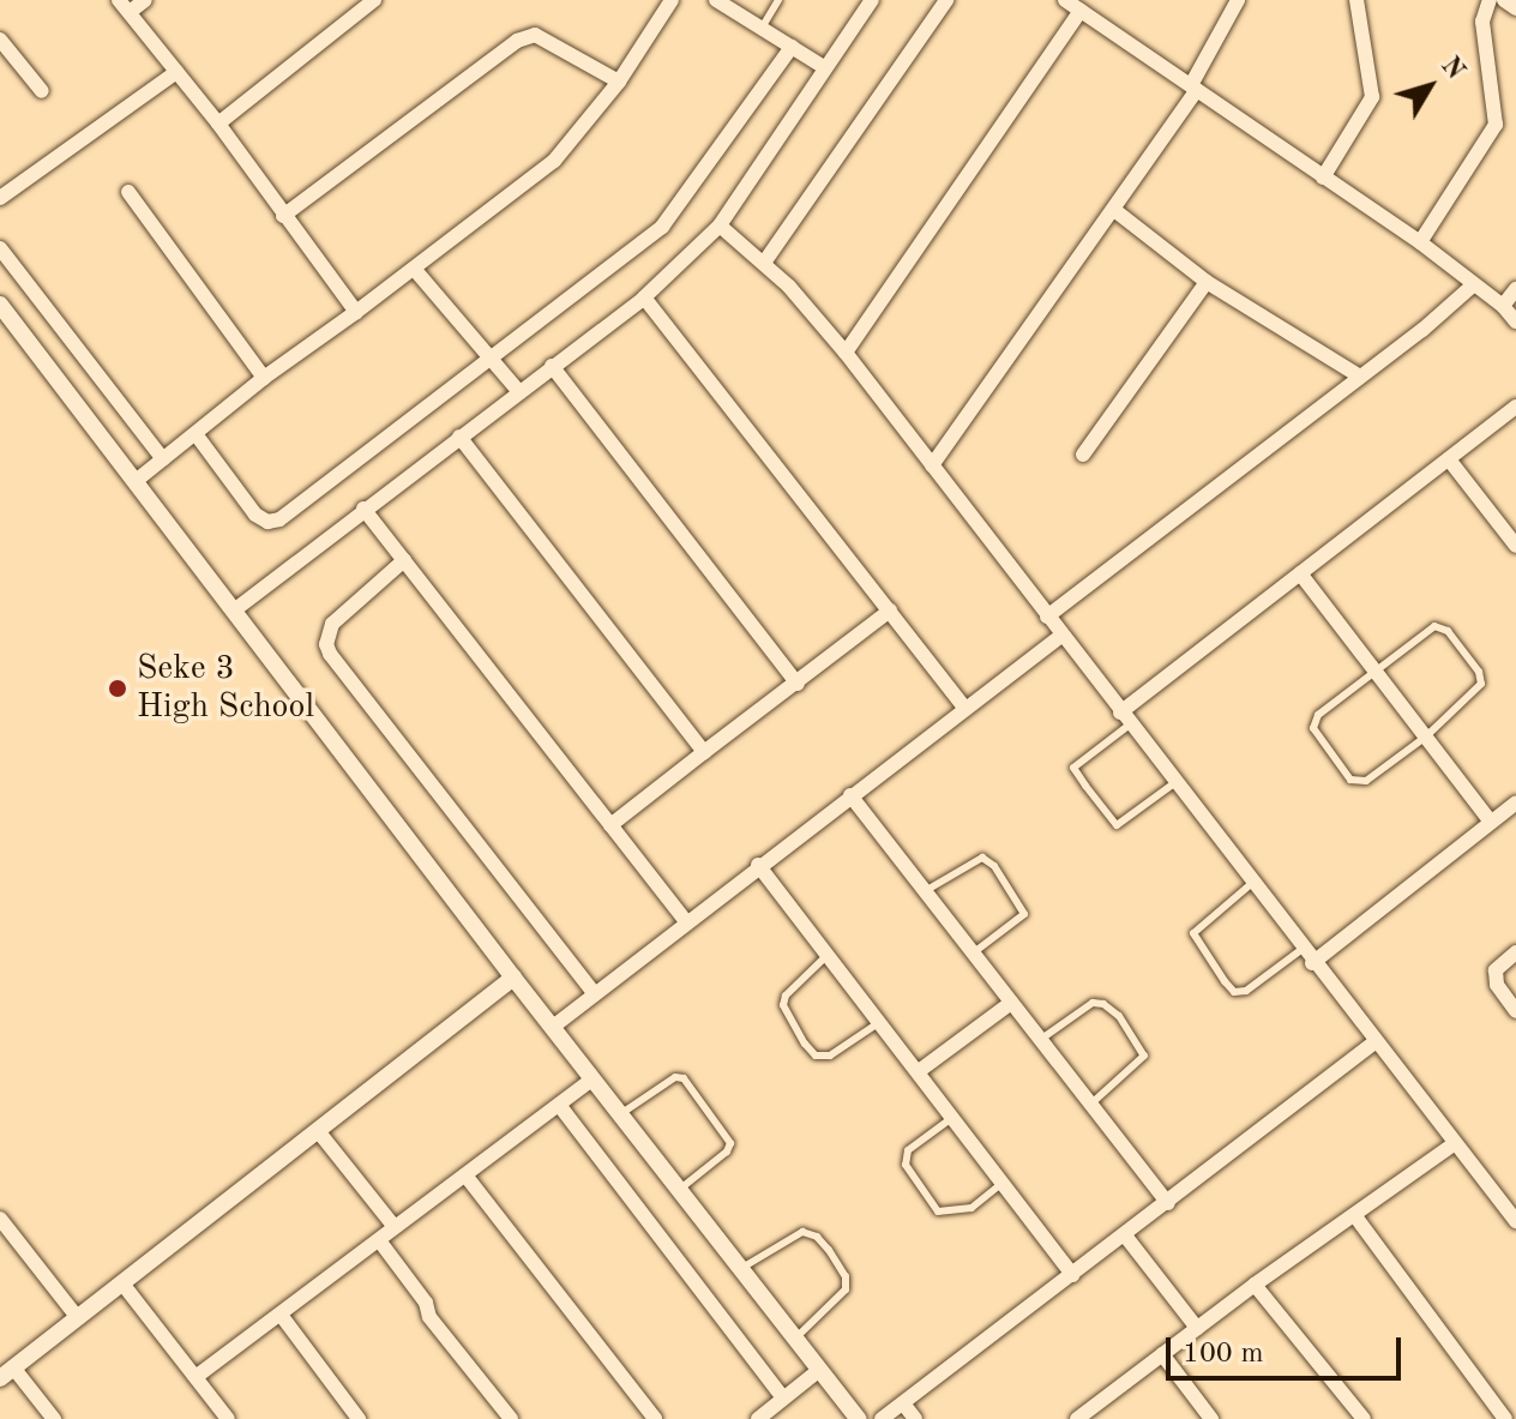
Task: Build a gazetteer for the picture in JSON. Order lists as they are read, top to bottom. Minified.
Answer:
{"places":["Seke 3 High School"],"scale_bar":"100 m","north":"top right"}
